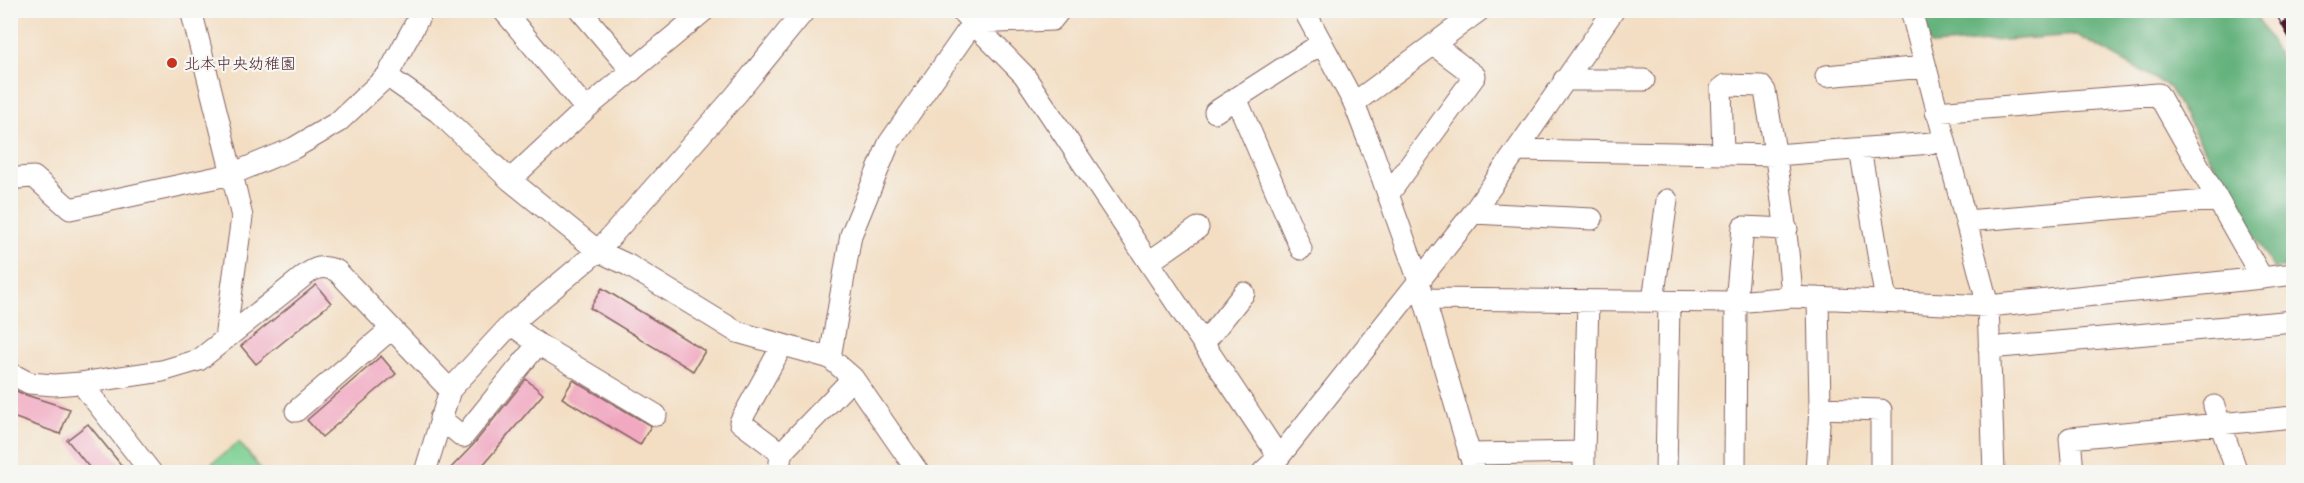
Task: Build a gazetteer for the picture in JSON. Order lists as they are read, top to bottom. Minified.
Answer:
{"places":["北本中央幼稚園"]}
